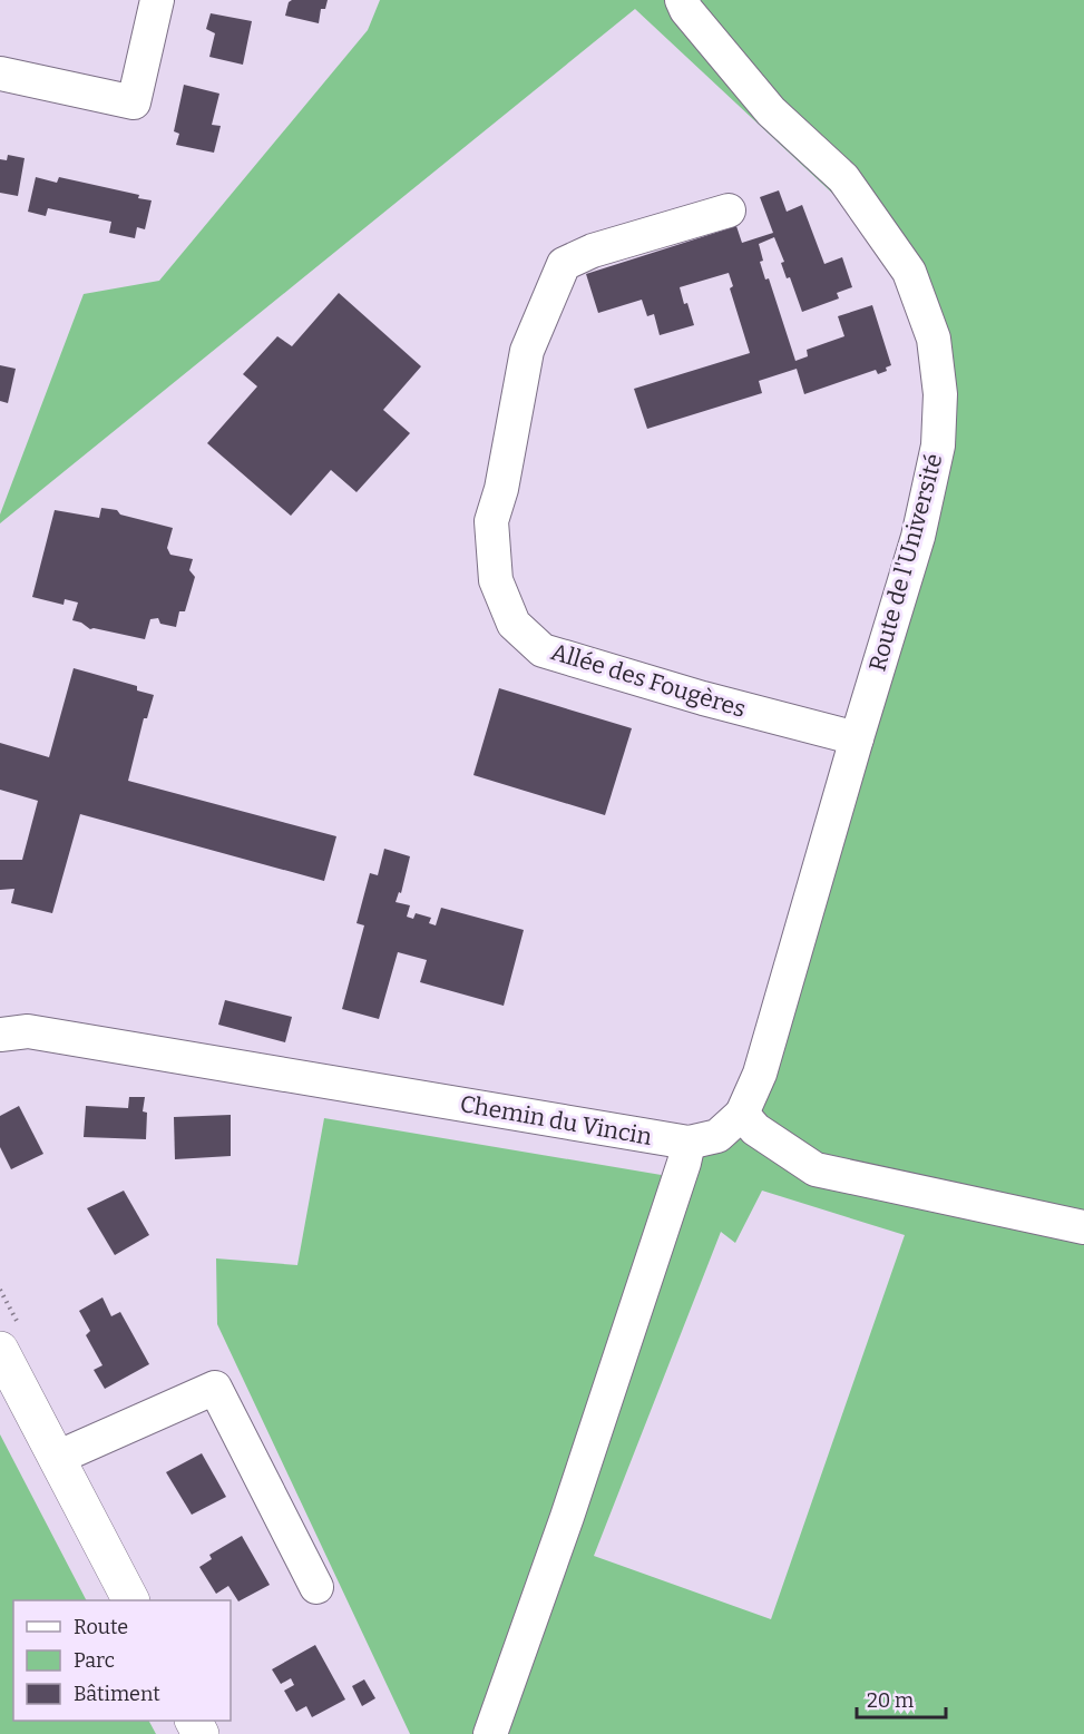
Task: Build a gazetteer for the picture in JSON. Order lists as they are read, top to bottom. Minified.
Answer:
{"streets":{"street":["Route de l'Université","Allée des Fougères","Chemin du Vincin"]},"crossings":[["Route de l'Université","Allée des Fougères"],["Route de l'Université","Chemin du Vincin"]],"legend":["Route","Parc","Bâtiment"],"scale_bar":"20 m"}
